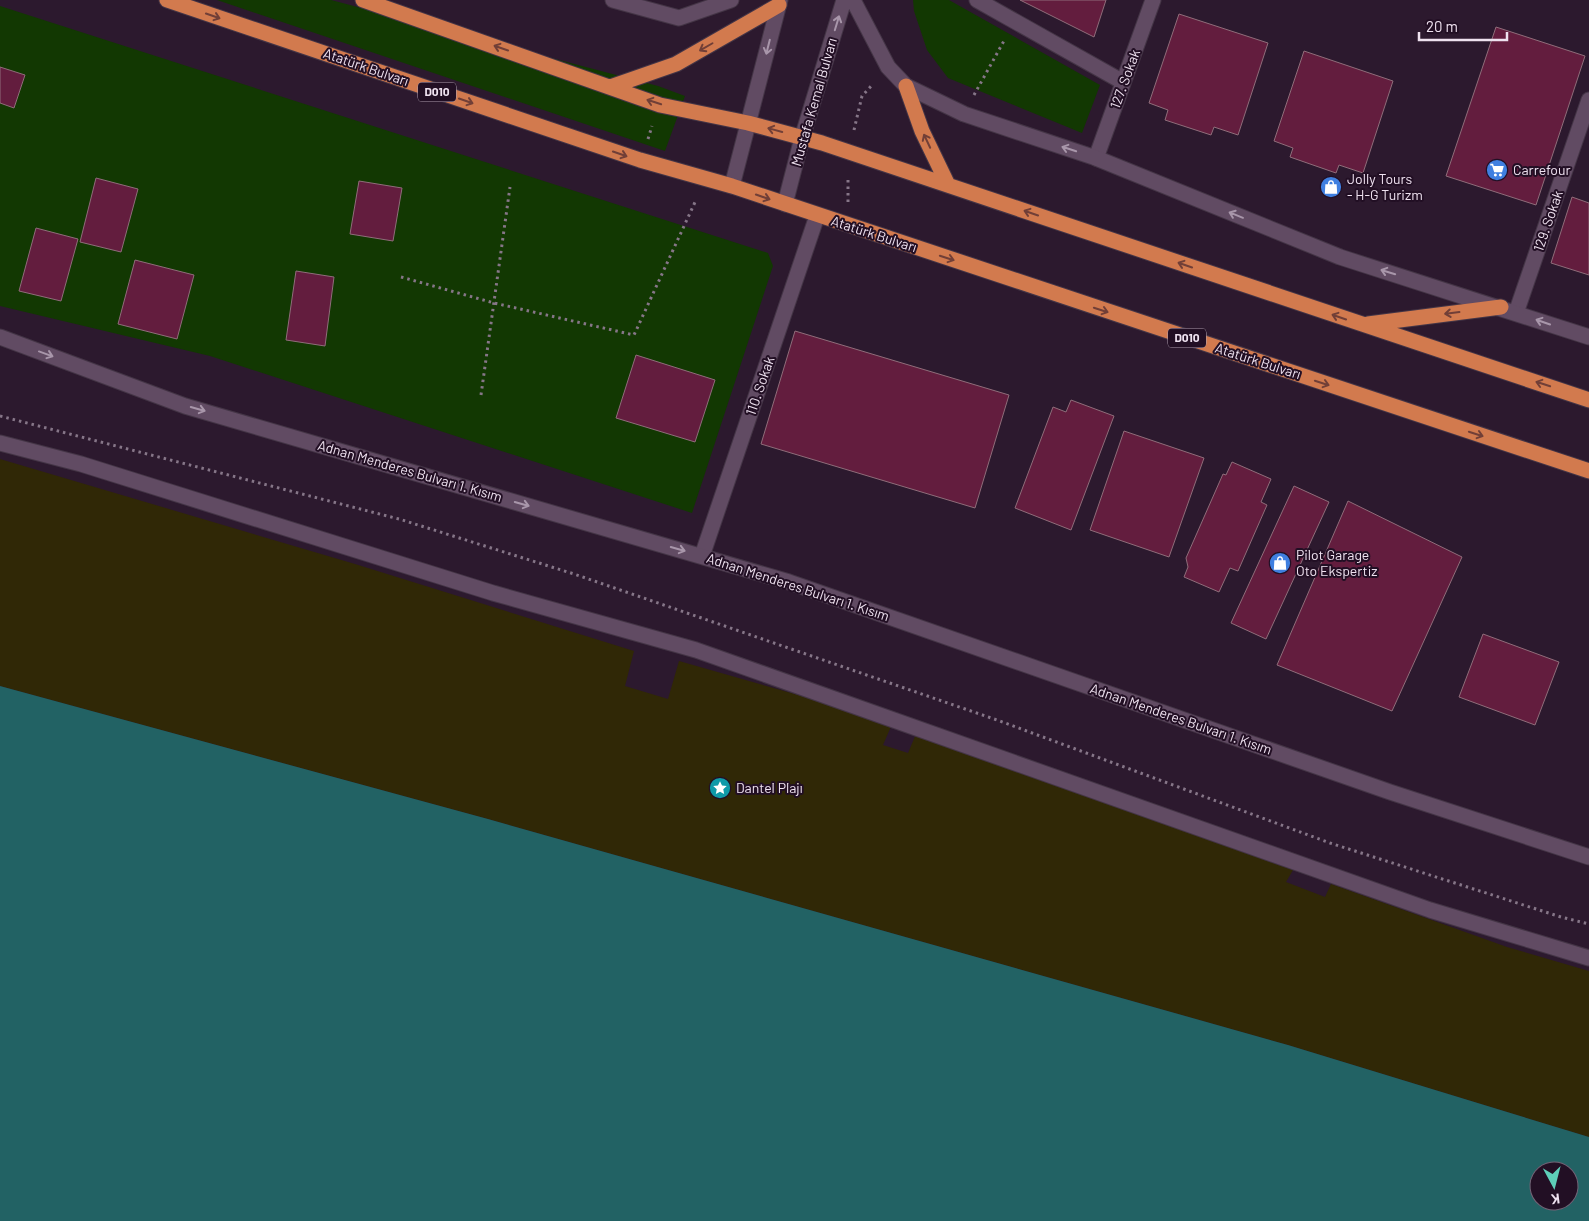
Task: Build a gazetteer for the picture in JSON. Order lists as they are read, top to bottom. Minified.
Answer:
{"streets":{"highway":["Atatürk Bulvarı","D010"],"main road":["127. Sokak","Mustafa Kemal Bulvarı","129. Sokak","110. Sokak","Adnan Menderes Bulvarı 1. Kısım"]},"crossings":[["Atatürk Bulvarı","D010"],["Atatürk Bulvarı","Mustafa Kemal Bulvarı"],["Atatürk Bulvarı","110. Sokak"],["D010","Mustafa Kemal Bulvarı"],["110. Sokak","Adnan Menderes Bulvarı 1. Kısım"]],"places":{"supermarket":["Carrefour"],"shop":["Jolly Tours - H-G Turizm","Pilot Garage Oto Ekspertiz"],"place":["Dantel Plajı"]},"scale_bar":"20 m","north":"bottom"}
